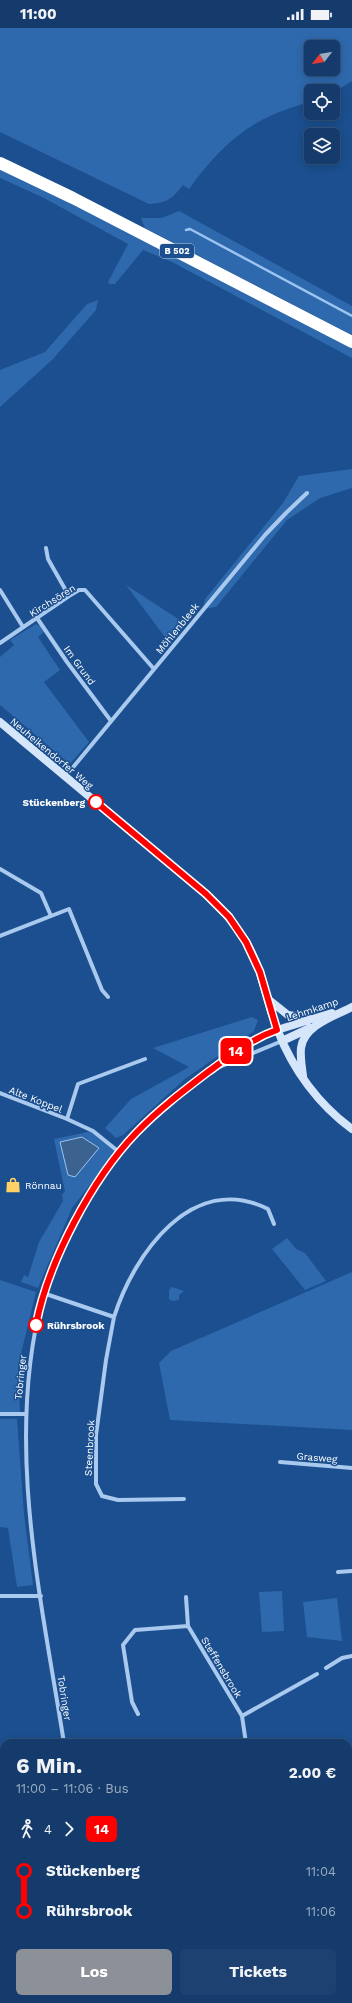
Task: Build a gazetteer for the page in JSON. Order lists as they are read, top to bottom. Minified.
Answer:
{"streets":{"highway":["B 502"],"street":["Kirchsören","Möhlenbleek","Im Grund","Neuheikendorfer Weg","Lehmkamp","Alte Koppel","Tobringer","Steenbrook","Grasweg","Steffensbrook"]},"crossings":[["Kirchsören","Möhlenbleek"],["Kirchsören","Im Grund"],["Möhlenbleek","Im Grund"],["Möhlenbleek","Neuheikendorfer Weg"],["Neuheikendorfer Weg","Lehmkamp"],["Neuheikendorfer Weg","Tobringer"],["Lehmkamp","Tobringer"],["Alte Koppel","Tobringer"]],"places":{"other":["Stückenberg","Rührsbrook"],"shop":["Rönnau"]},"lines":["bus line 14"],"north":"bottom left","page":{"status":"11:00","on_map":"14","heading":["6 Min.","11:00 – 11:06 · Bus","2.00 €"],"legs":["4","14"],"list":[{"name":"Stückenberg","value":"11:04"},{"name":"Rührsbrook","value":"11:06"}],"buttons":["Los","Tickets"]}}
